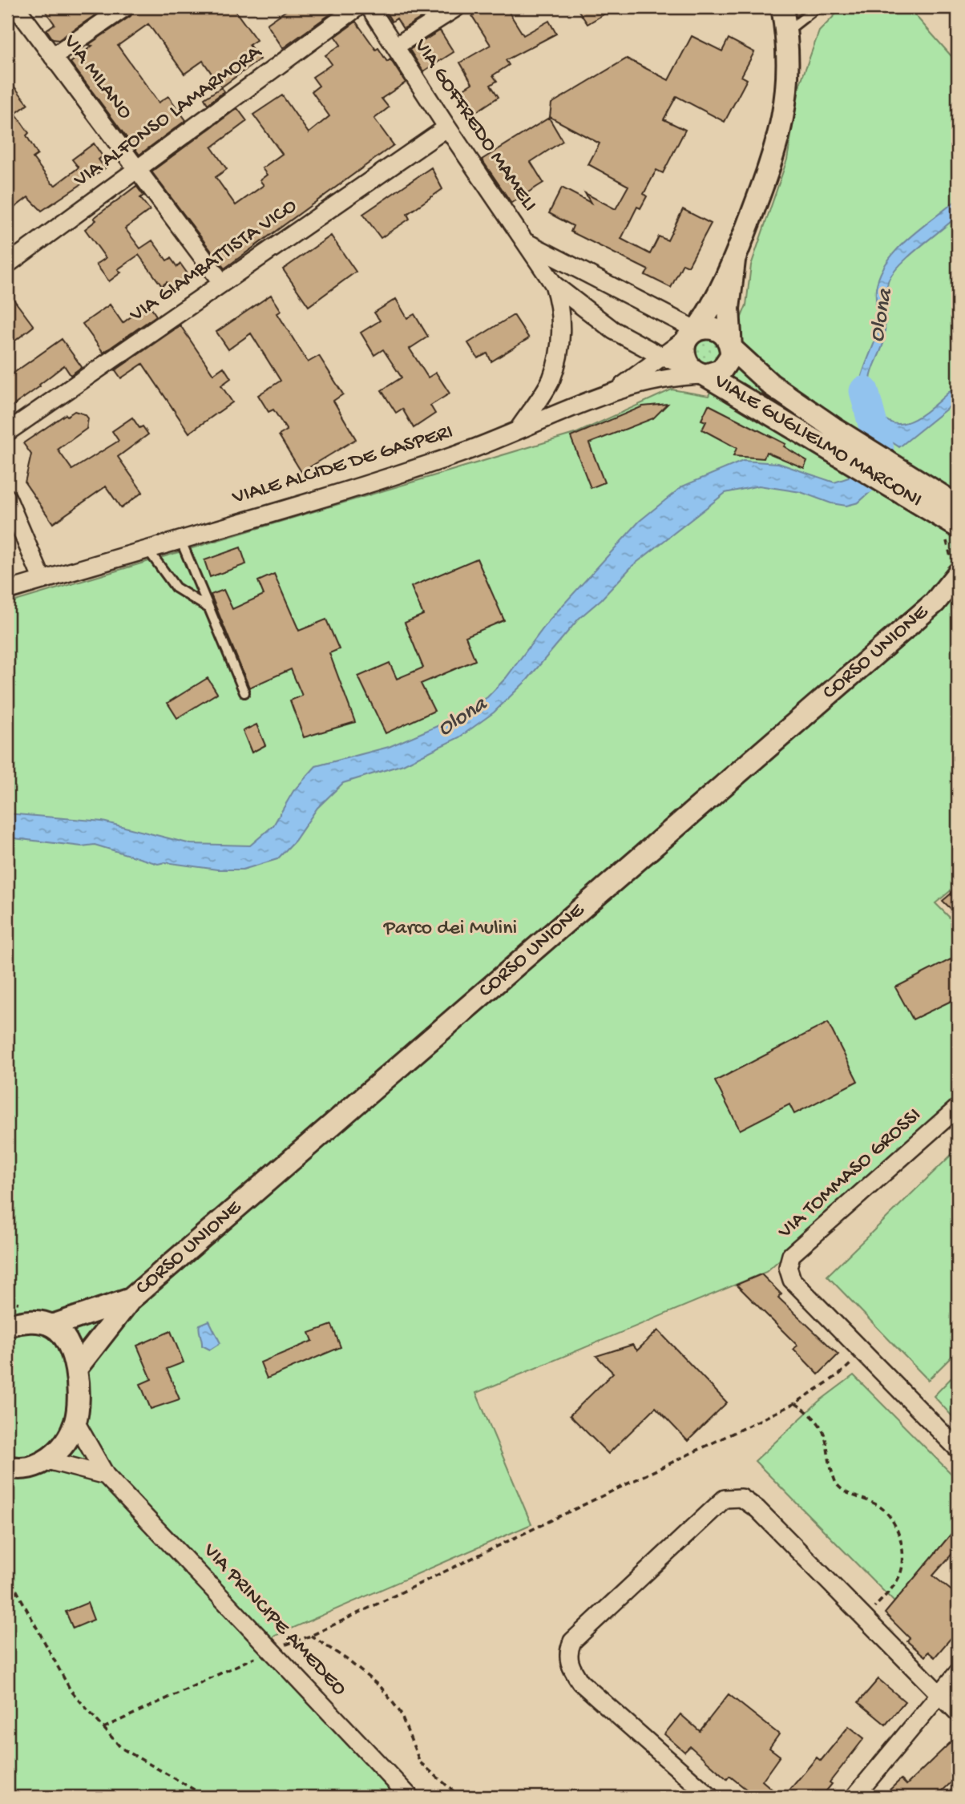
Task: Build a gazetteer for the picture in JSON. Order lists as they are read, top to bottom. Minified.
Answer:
{"streets":{"street":["VIA MILANO","VIA ALFONSO LAMARMORA","VIA GOFFREDO MAMELI","VIA GIAMBATTISTA VICO","VIALE GUGLIELMO MARCONI","VIALE ALCIDE DE GASPERI","CORSO UNIONE","VIA TOMMASO GROSSI","VIA PRINCIPE AMEDEO"]},"crossings":[["VIA MILANO","VIA ALFONSO LAMARMORA"],["VIA MILANO","VIA GIAMBATTISTA VICO"],["VIA GOFFREDO MAMELI","VIA GIAMBATTISTA VICO"],["VIA GOFFREDO MAMELI","VIALE GUGLIELMO MARCONI"],["VIA GOFFREDO MAMELI","VIALE ALCIDE DE GASPERI"]],"water":["Olona"],"parks":["Parco dei Mulini"]}
